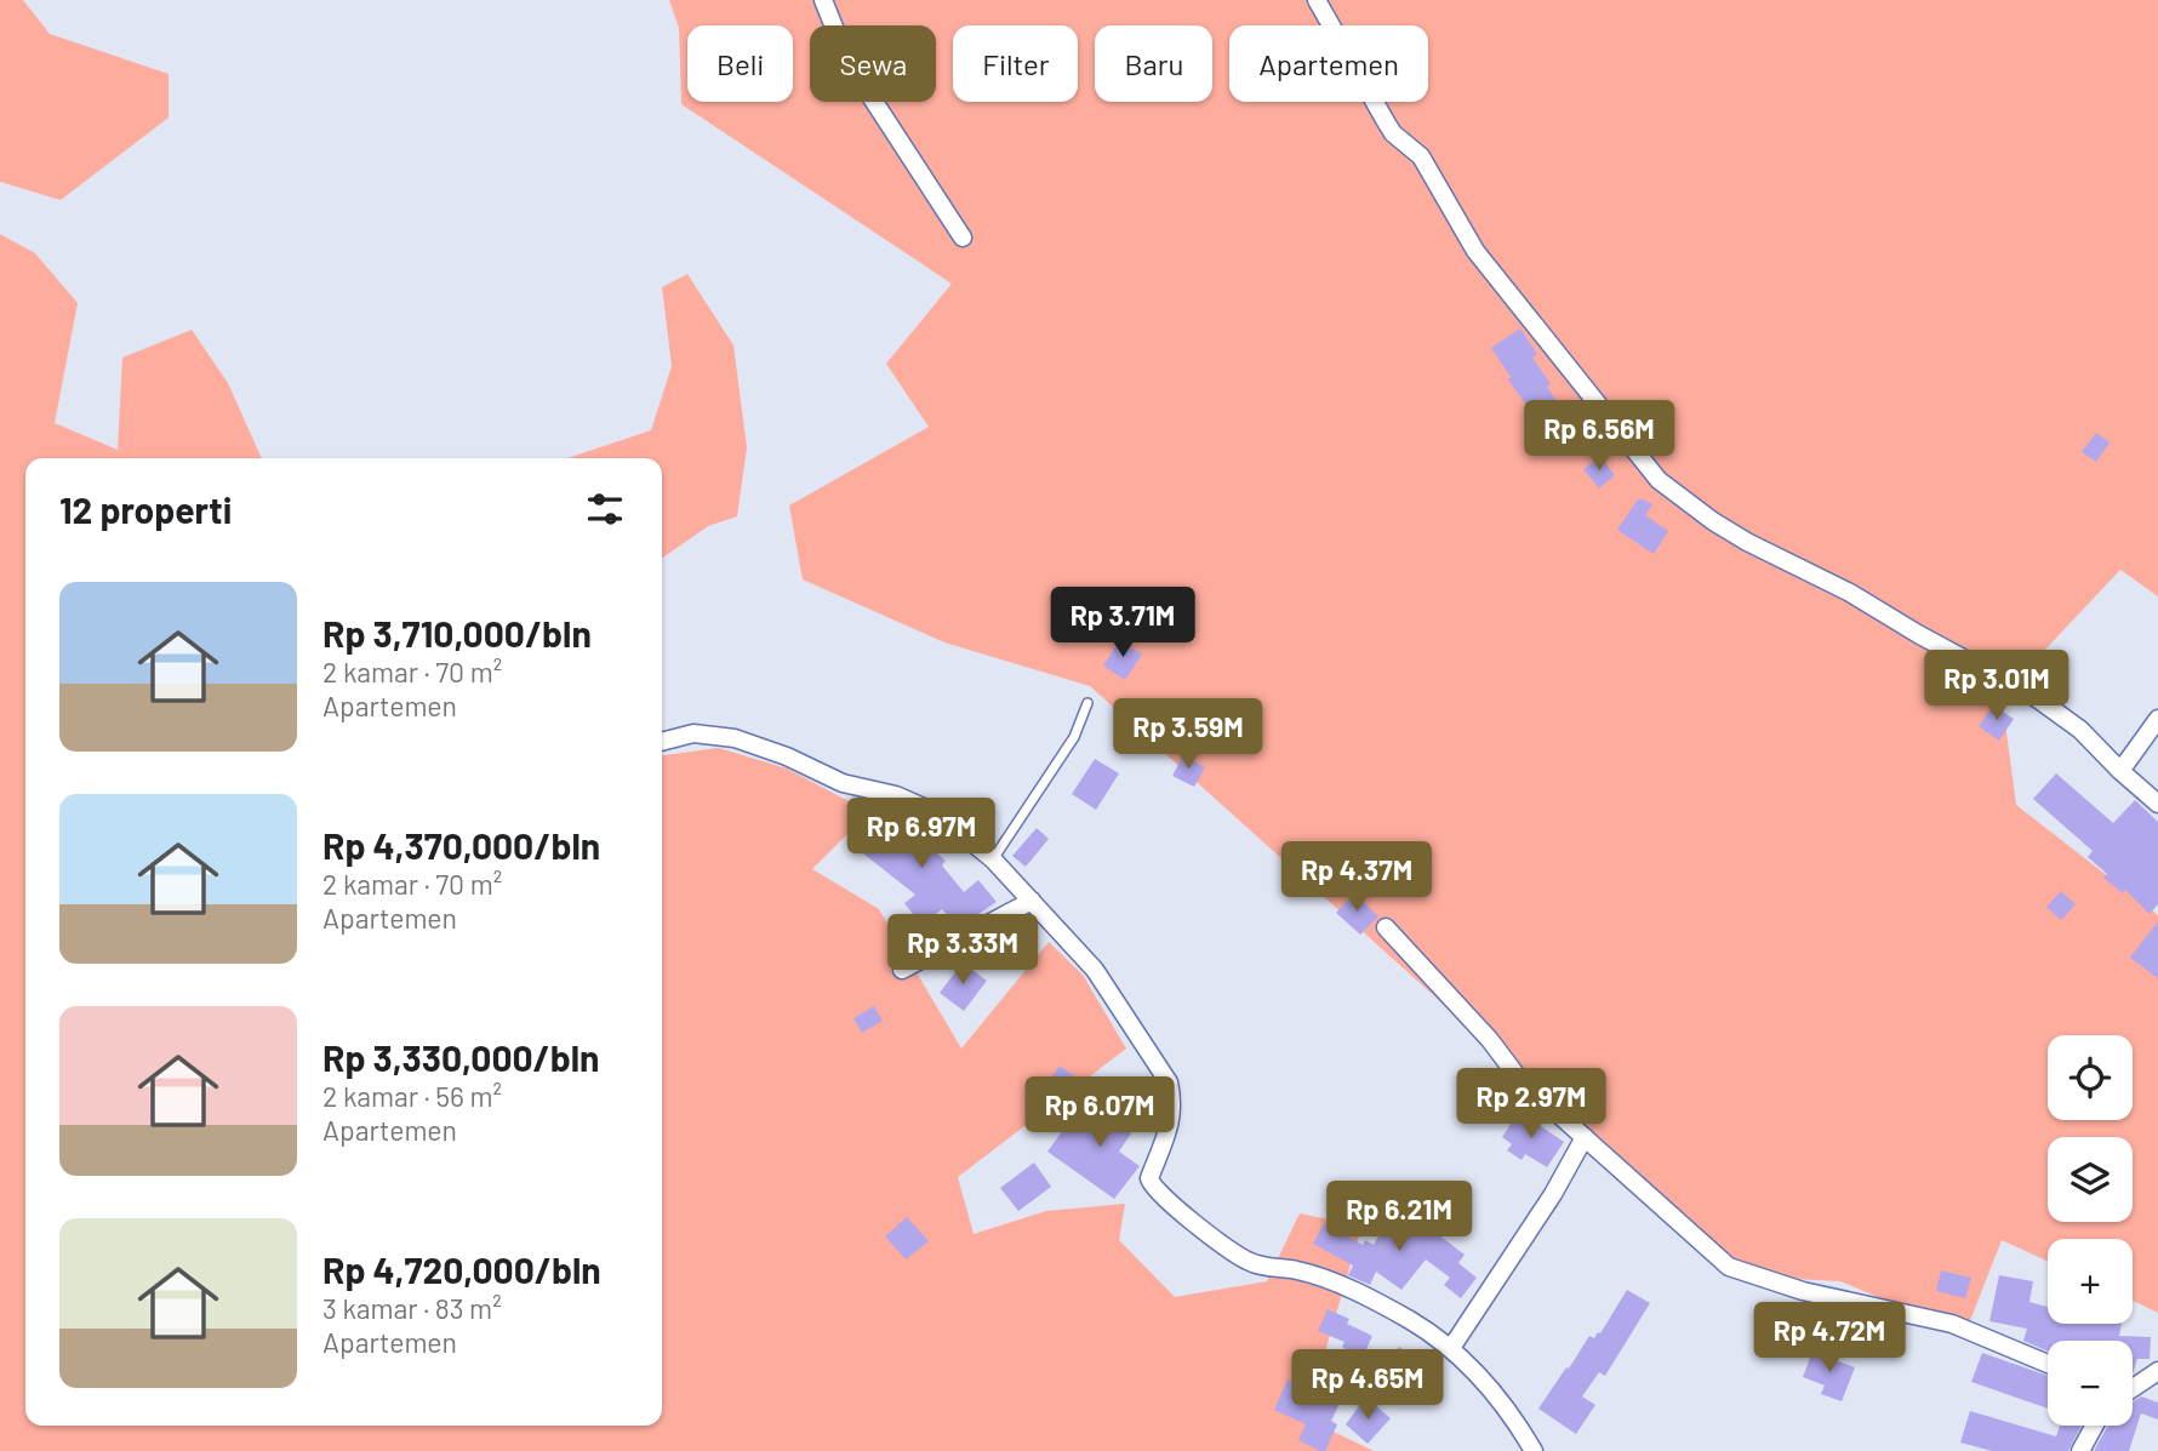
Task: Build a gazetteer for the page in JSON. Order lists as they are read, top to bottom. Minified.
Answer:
{"page":{"chip":["Beli","Sewa","Filter","Baru","Apartemen"],"price":["Rp 6.56M","Rp 3.71M","Rp 3.01M","Rp 3.59M","Rp 6.97M","Rp 4.37M","Rp 3.33M","Rp 2.97M","Rp 6.07M","Rp 6.21M","Rp 4.72M","Rp 4.65M"],"heading":"12 properti","list":[{"name":"Rp 3,710,000/bln","note":"2 kamar · 70 m² · Apartemen"},{"name":"Rp 4,370,000/bln","note":"2 kamar · 70 m² · Apartemen"},{"name":"Rp 3,330,000/bln","note":"2 kamar · 56 m² · Apartemen"},{"name":"Rp 4,720,000/bln","note":"3 kamar · 83 m² · Apartemen"}],"map_buttons":["+","−"]}}
